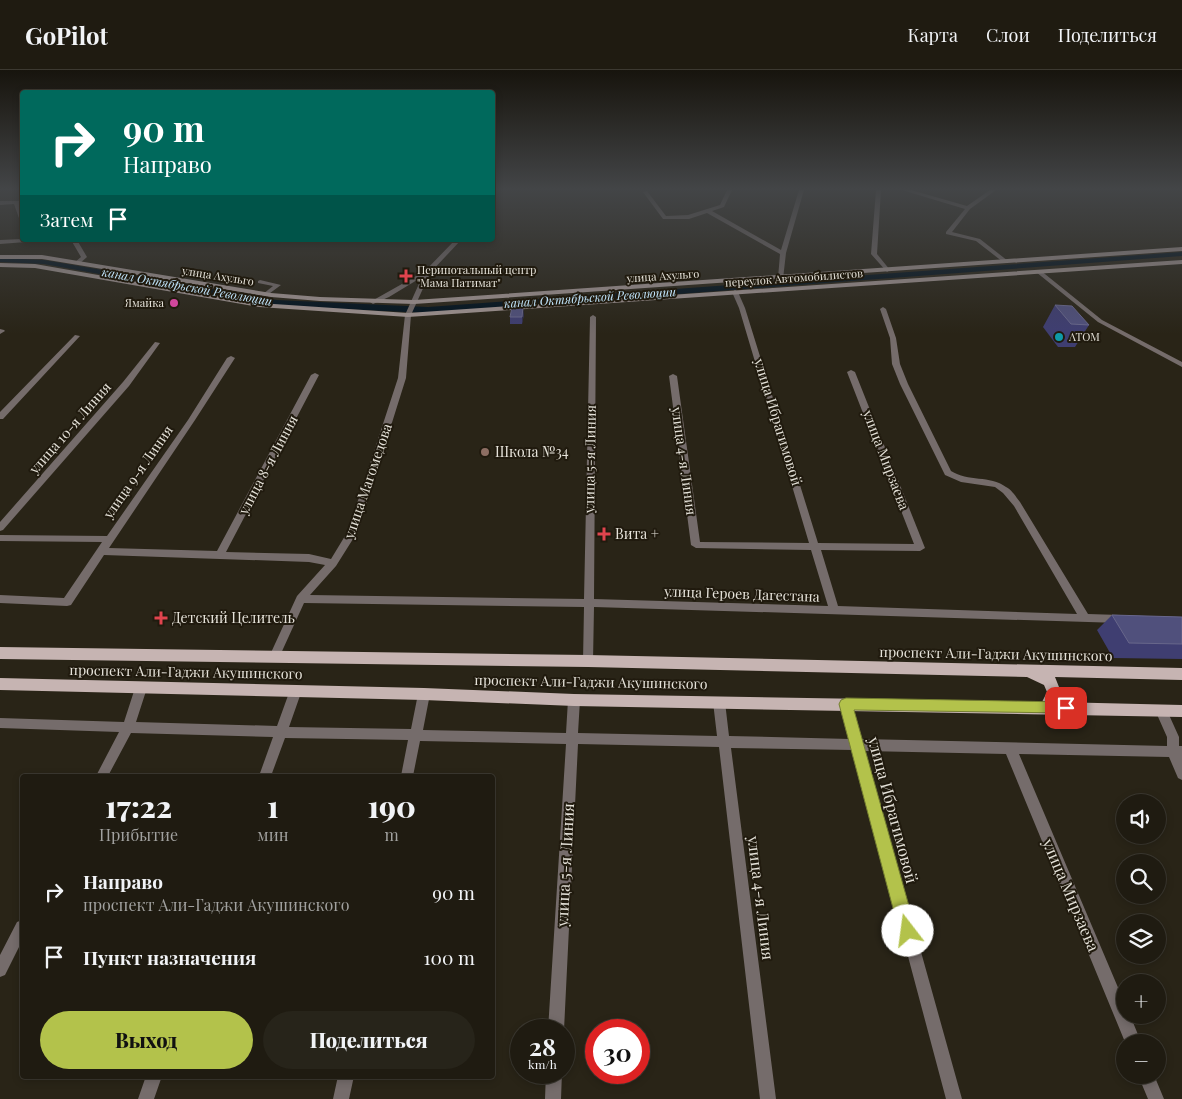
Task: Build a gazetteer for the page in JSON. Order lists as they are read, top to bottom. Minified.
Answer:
{"streets":{"main road":["улица Ахульго","переулок Автомобилистов","проспект Али-Гаджи Акушинского"],"street":["улица Ибрагимовой","улица 10-я Линия","улица 5-я Линия","улица Мирзаева","улица 4-я Линия","улица 8-я Линия","улица 9-я Линия","улица Магомедова","улица Героев Дагестана"]},"crossings":[["переулок Автомобилистов","улица Ибрагимовой"],["переулок Автомобилистов","улица Магомедова"],["улица Ибрагимовой","улица Мирзаева"],["улица Ибрагимовой","улица 4-я Линия"],["улица Ибрагимовой","улица Героев Дагестана"],["улица Ибрагимовой","проспект Али-Гаджи Акушинского"],["улица 5-я Линия","улица Героев Дагестана"],["улица 5-я Линия","проспект Али-Гаджи Акушинского"],["улица Мирзаева","улица 4-я Линия"],["улица 4-я Линия","проспект Али-Гаджи Акушинского"],["улица Магомедова","улица Героев Дагестана"],["улица Магомедова","проспект Али-Гаджи Акушинского"]],"water":["канал Октябрьской Революции"],"places":{"health":["Перинотальный центр \"Мама Патимат\"","Вита +","Детский Целитель"],"other":["Ямайка","АТОМ","Школа №34"]},"page":{"header":"GoPilot","nav":["Карта","Слои","Поделиться"],"turn":["90 m","Направо"],"then":"Затем","eta":["17:22","Прибытие","1","мин","190","m"],"map_buttons":["+","−"],"list":[{"name":"Направо","note":"проспект Али-Гаджи Акушинского","value":"90 m"},{"name":"Пункт назначения","value":"100 m"}],"buttons":["Выход","Поделиться"],"speed":"28 km/h","limit":"30"}}
